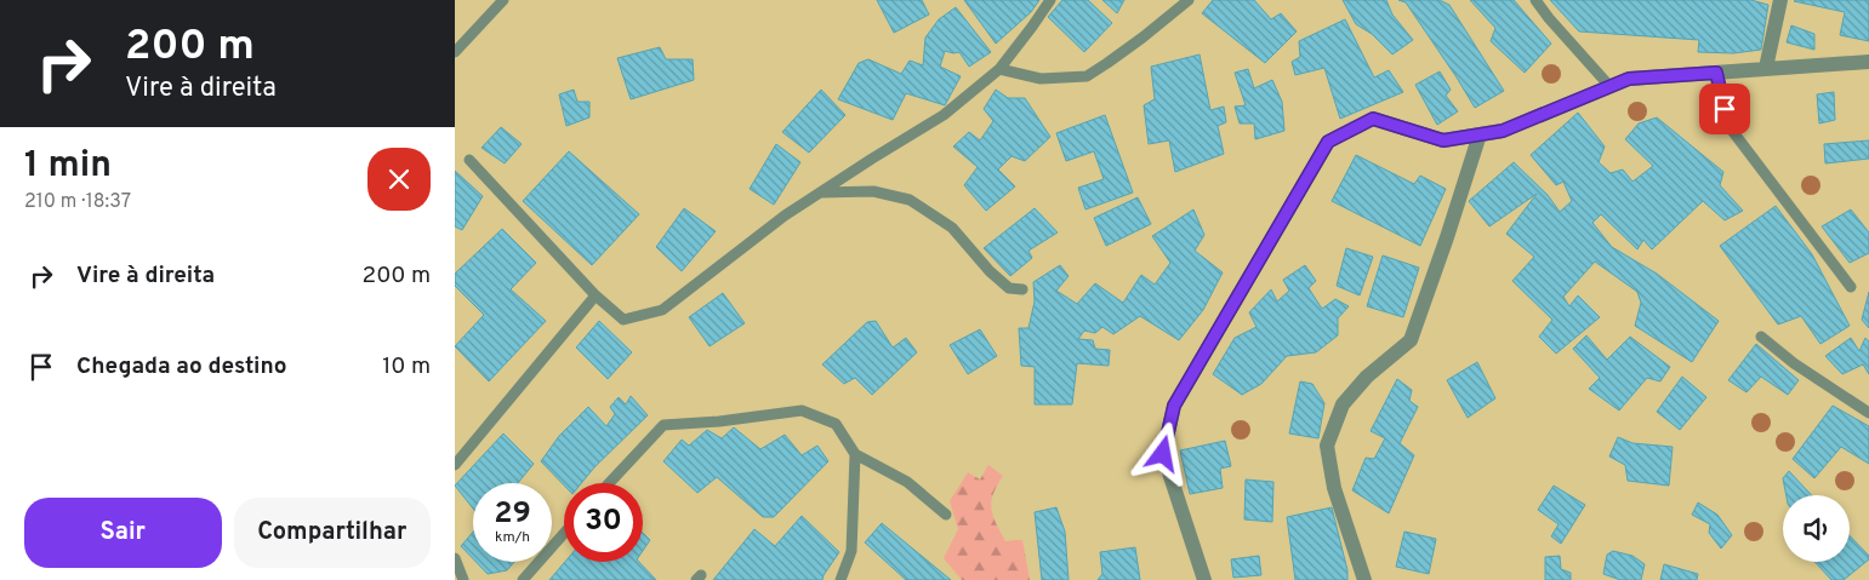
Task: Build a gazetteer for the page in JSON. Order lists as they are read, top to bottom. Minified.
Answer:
{"page":{"turn":["200 m","Vire à direita"],"heading":["1 min","210 m · 18:37"],"list":[{"name":"Vire à direita","value":"200 m"},{"name":"Chegada ao destino","value":"10 m"}],"speed":"29 km/h","limit":"30","buttons":["Sair","Compartilhar"]}}
